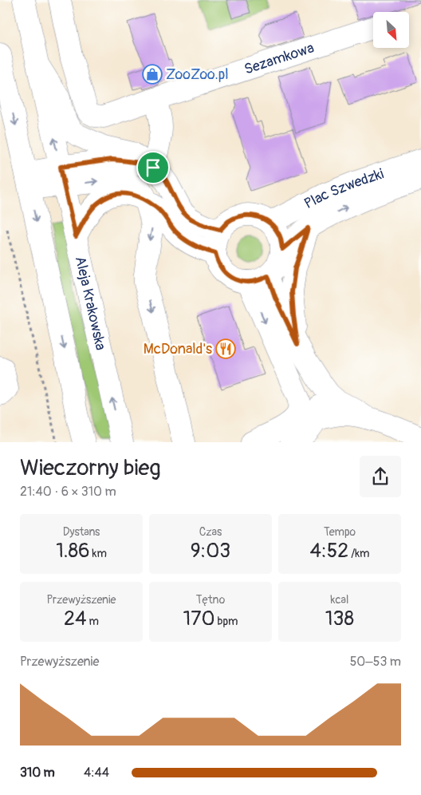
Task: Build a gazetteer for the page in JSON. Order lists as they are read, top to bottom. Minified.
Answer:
{"streets":{"street":["Sezamkowa","Plac Szwedzki","Aleja Krakowska"]},"places":{"shop":["ZooZoo.pl"],"restaurant":["McDonald's"]},"north":"bottom right","page":{"heading":["Wieczorny bieg","21:40 · 6 × 310 m"],"stats":[["Dystans","1.86 km"],["Czas","9:03"],["Tempo","4:52 /km"],["Przewyższenie","24 m"],["Tętno","170 bpm"],["kcal","138"]],"chart":["Przewyższenie","50–53 m"],"list":[{"name":"310 m","note":"4:44"}]}}
